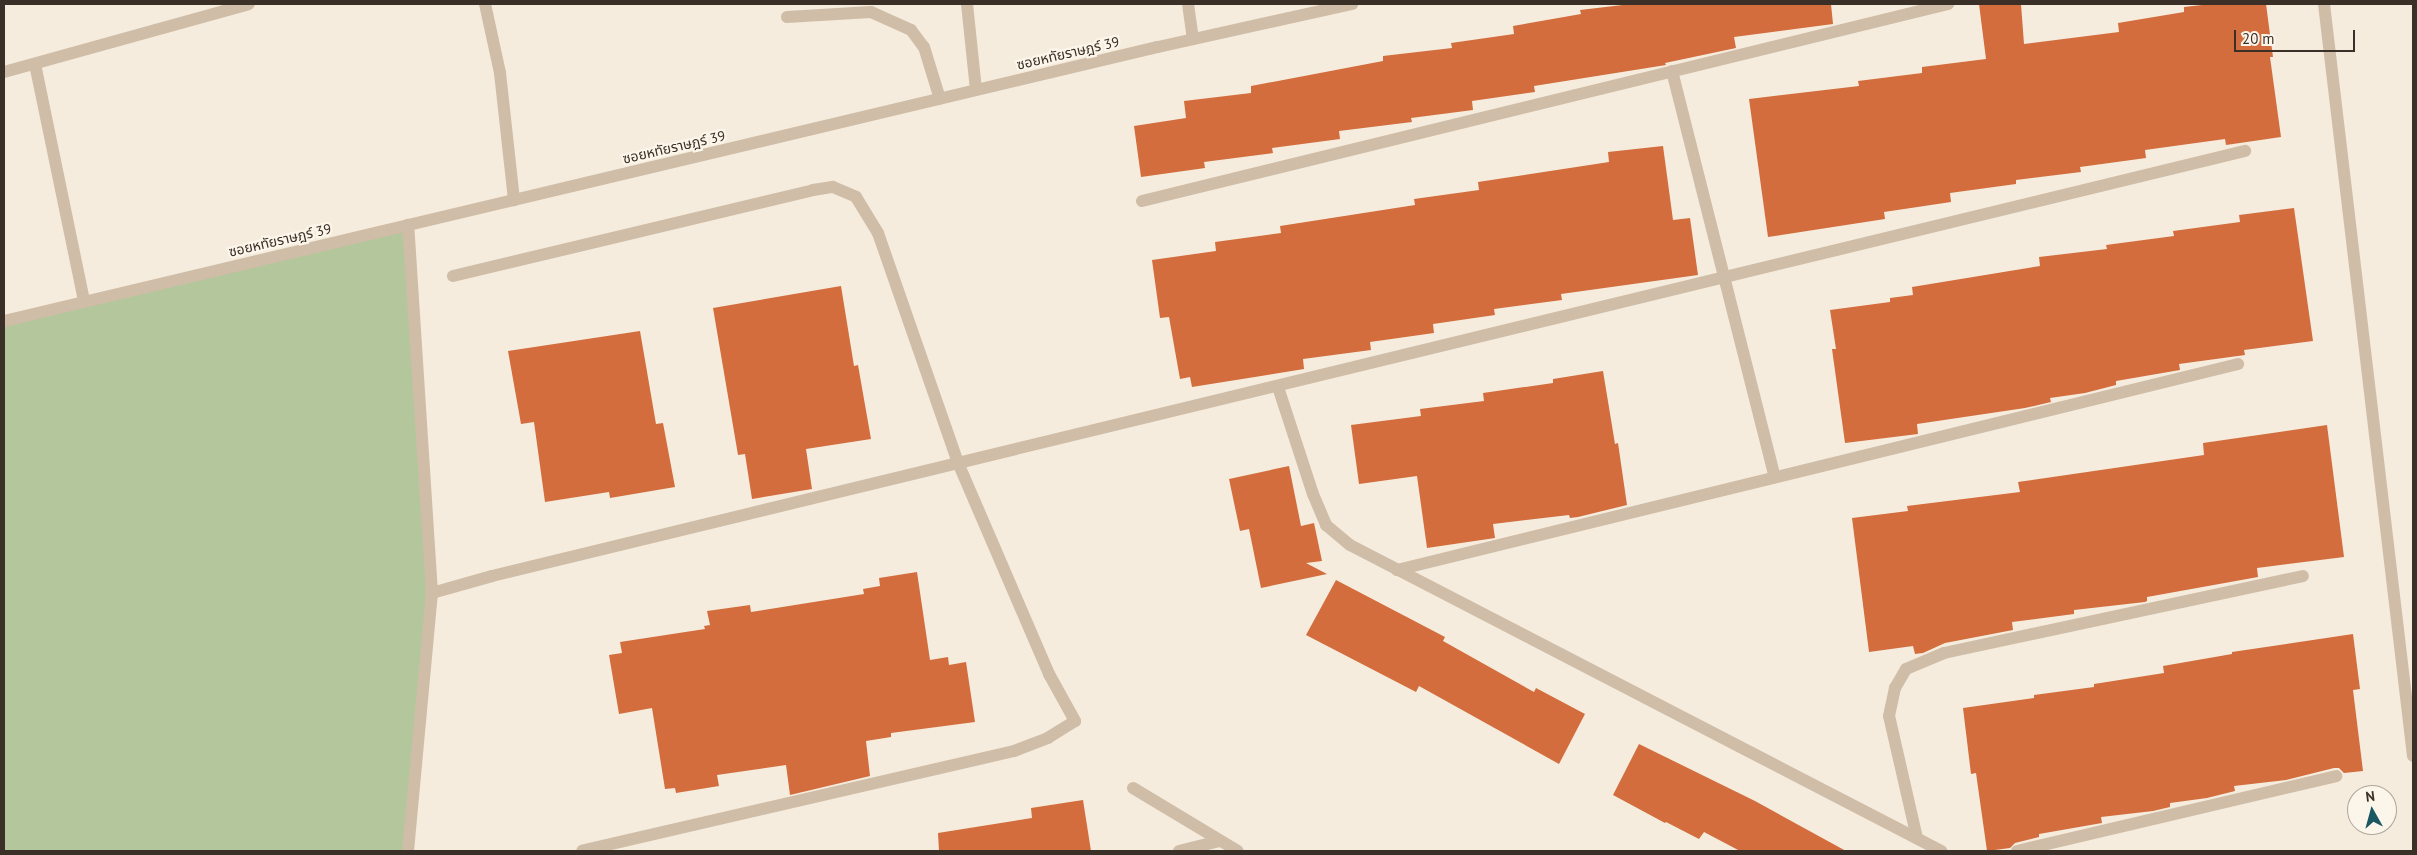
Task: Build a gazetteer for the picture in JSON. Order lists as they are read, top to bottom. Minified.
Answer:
{"streets":{"street":["ซอยหทัยราษฎร์ 39"]},"scale_bar":"20 m","north":"top"}
